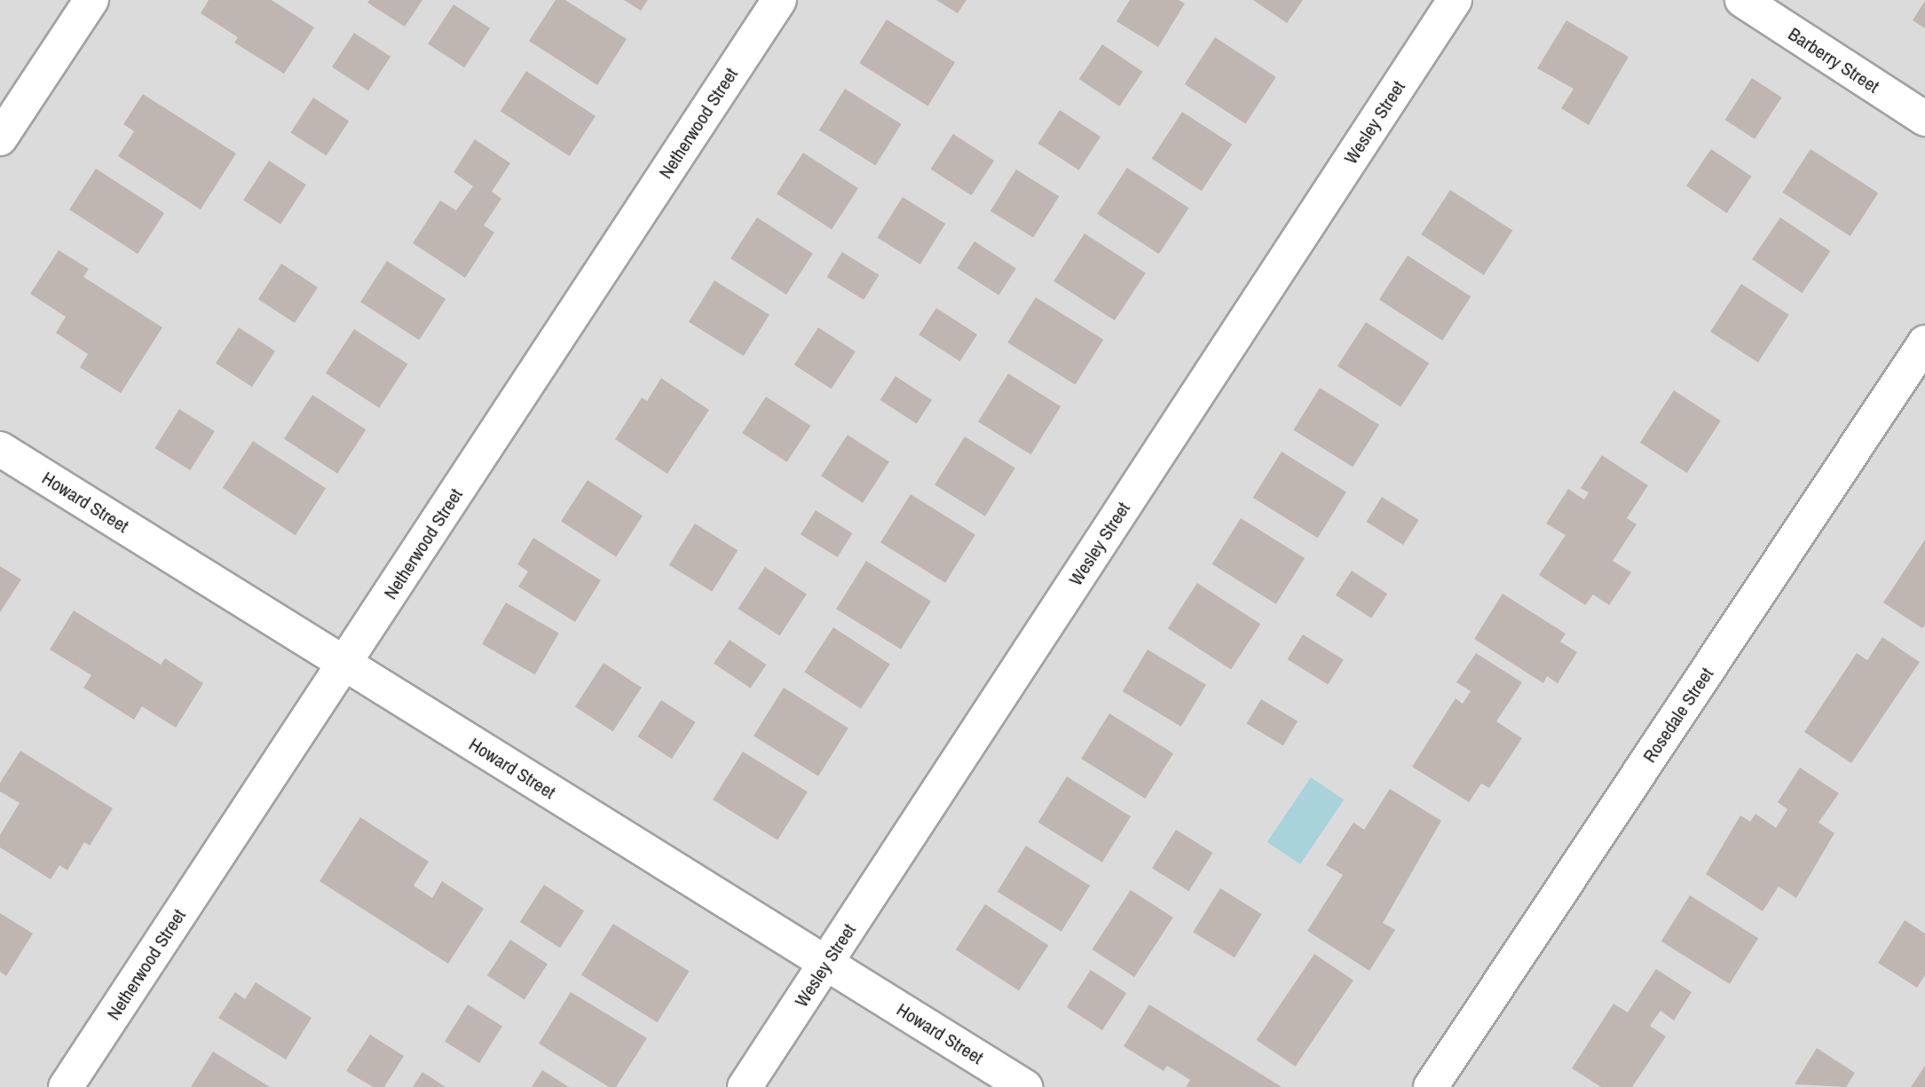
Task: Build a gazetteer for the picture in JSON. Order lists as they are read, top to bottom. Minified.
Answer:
{"streets":{"street":["Barberry Street","Wesley Street","Netherwood Street","Howard Street","Rosedale Street"]},"crossings":[["Wesley Street","Howard Street"],["Netherwood Street","Howard Street"]]}
